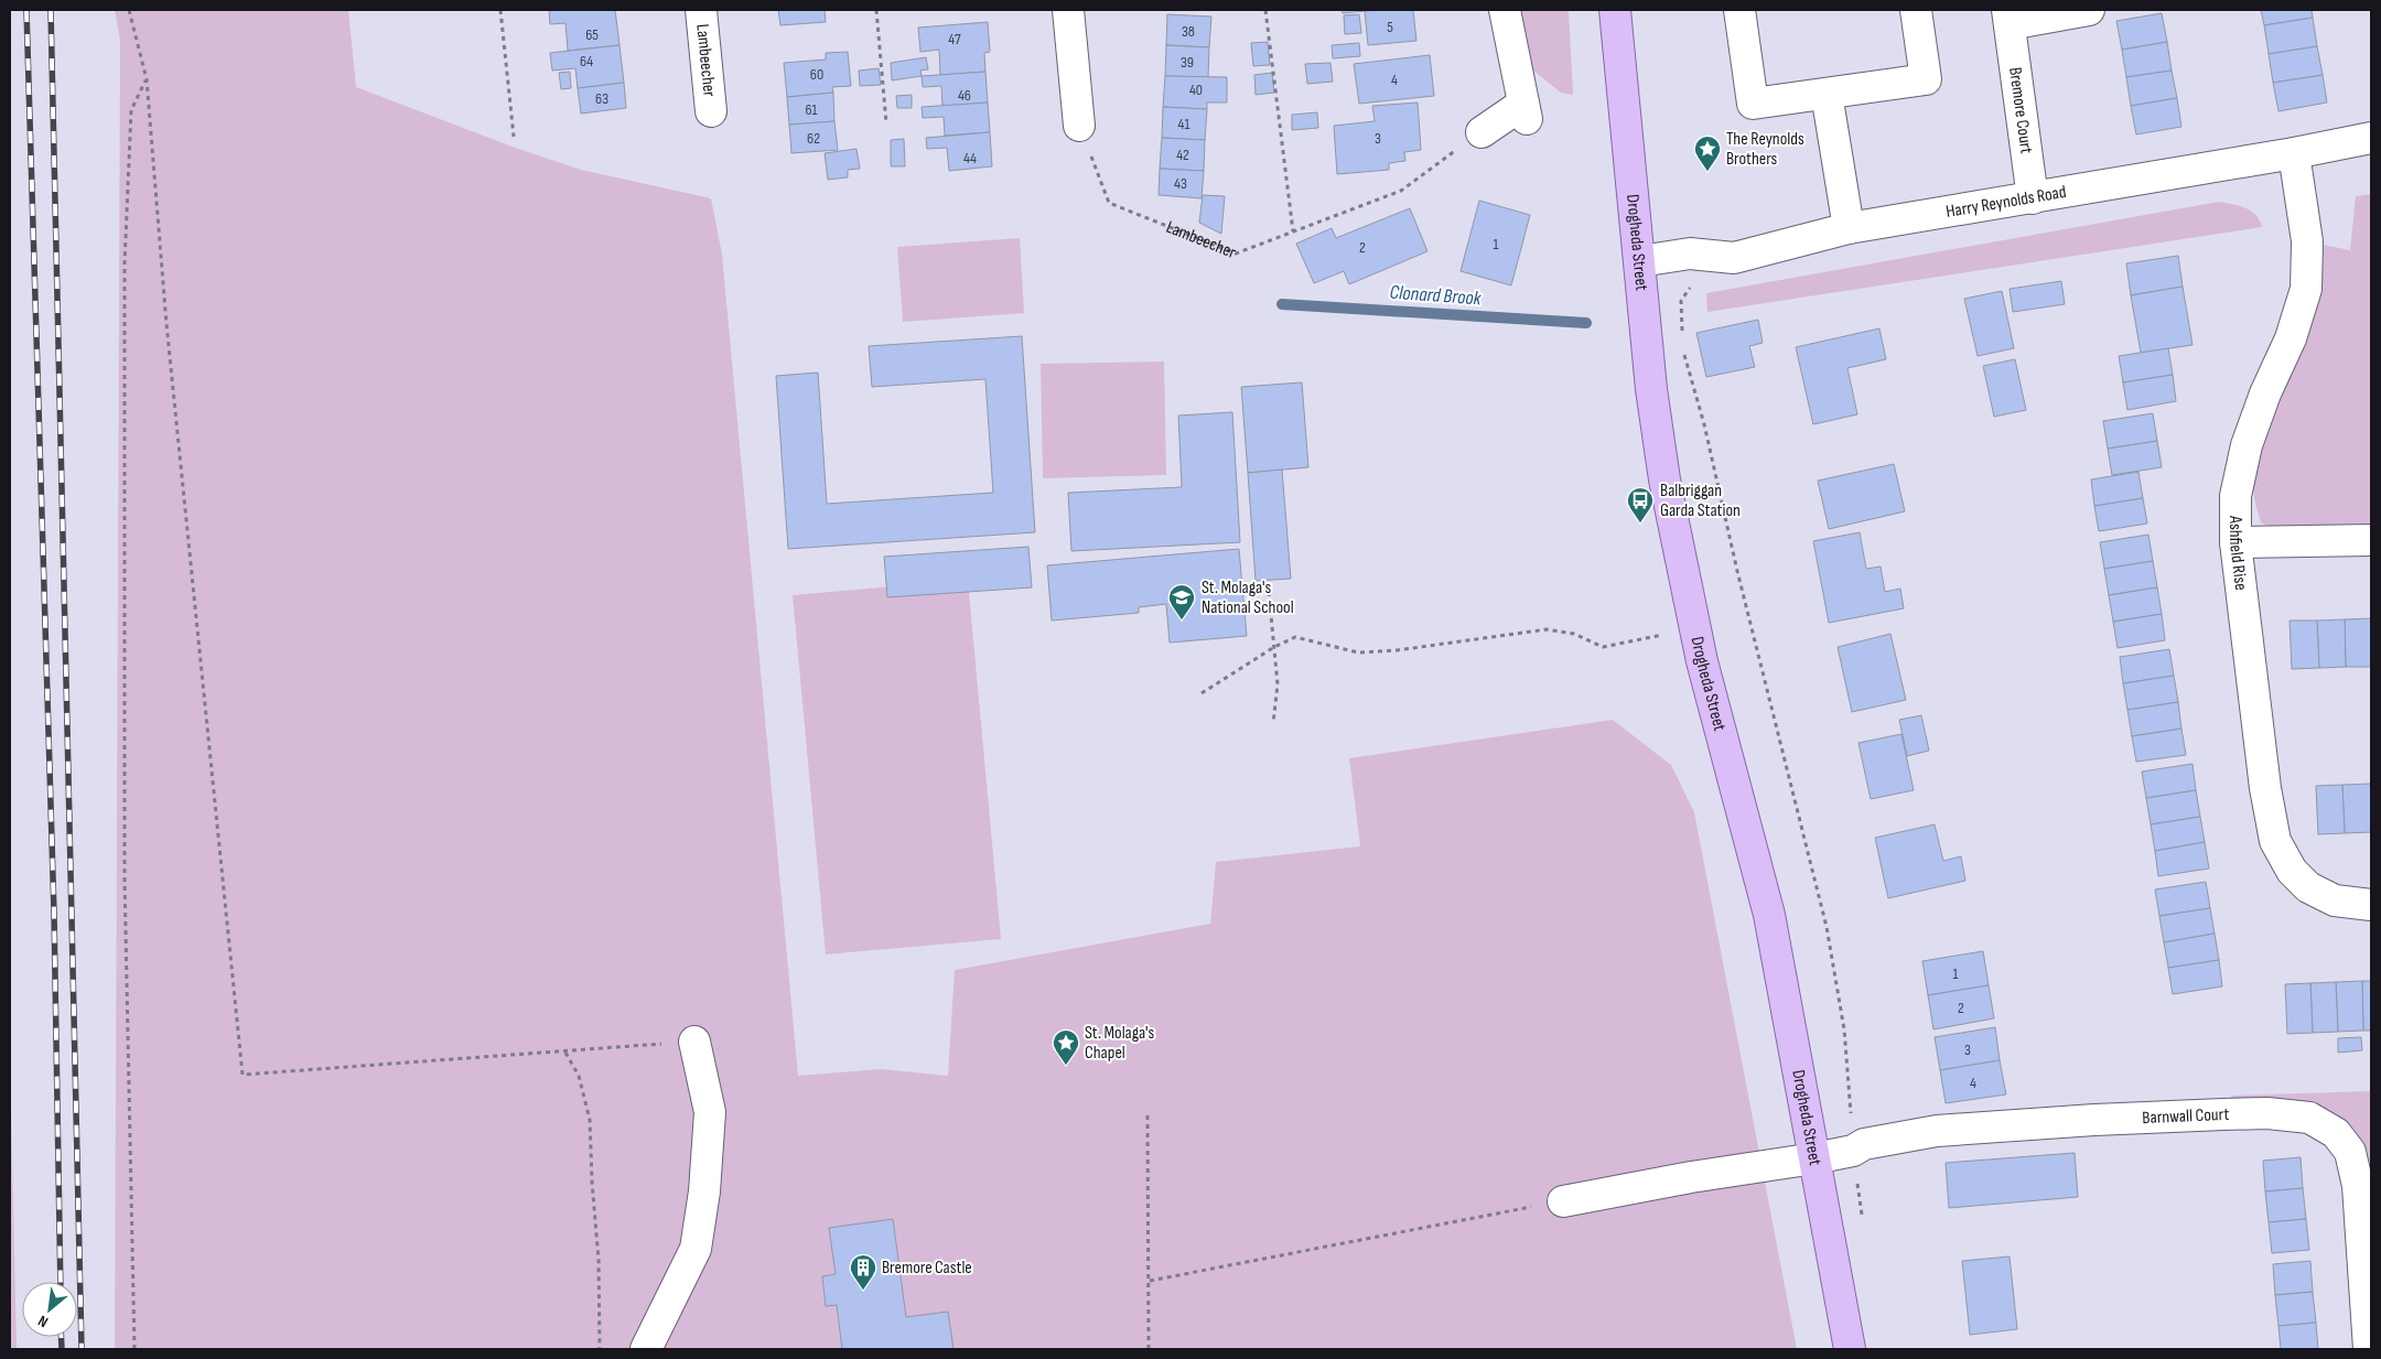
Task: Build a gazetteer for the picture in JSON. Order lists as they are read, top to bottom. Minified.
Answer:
{"streets":{"main road":["Drogheda Street"],"street":["Lambeecher","Bremore Court","Harry Reynolds Road","Ashfield Rise","Barnwall Court"]},"crossings":[["Bremore Court","Harry Reynolds Road"],["Harry Reynolds Road","Drogheda Street"],["Harry Reynolds Road","Ashfield Rise"],["Drogheda Street","Barnwall Court"]],"water":["Clonard Brook"],"places":{"place":["The Reynolds Brothers","St. Molaga's Chapel"],"bus stop":["Balbriggan Garda Station"],"school or university":["St. Molaga's National School"],"building":["Bremore Castle"]},"house_numbers":["5","38","65","47","64","39","60","4","40","46","63","61","41","62","3","42","44","43","1","2","1","2","3","4"],"north":"bottom left"}
